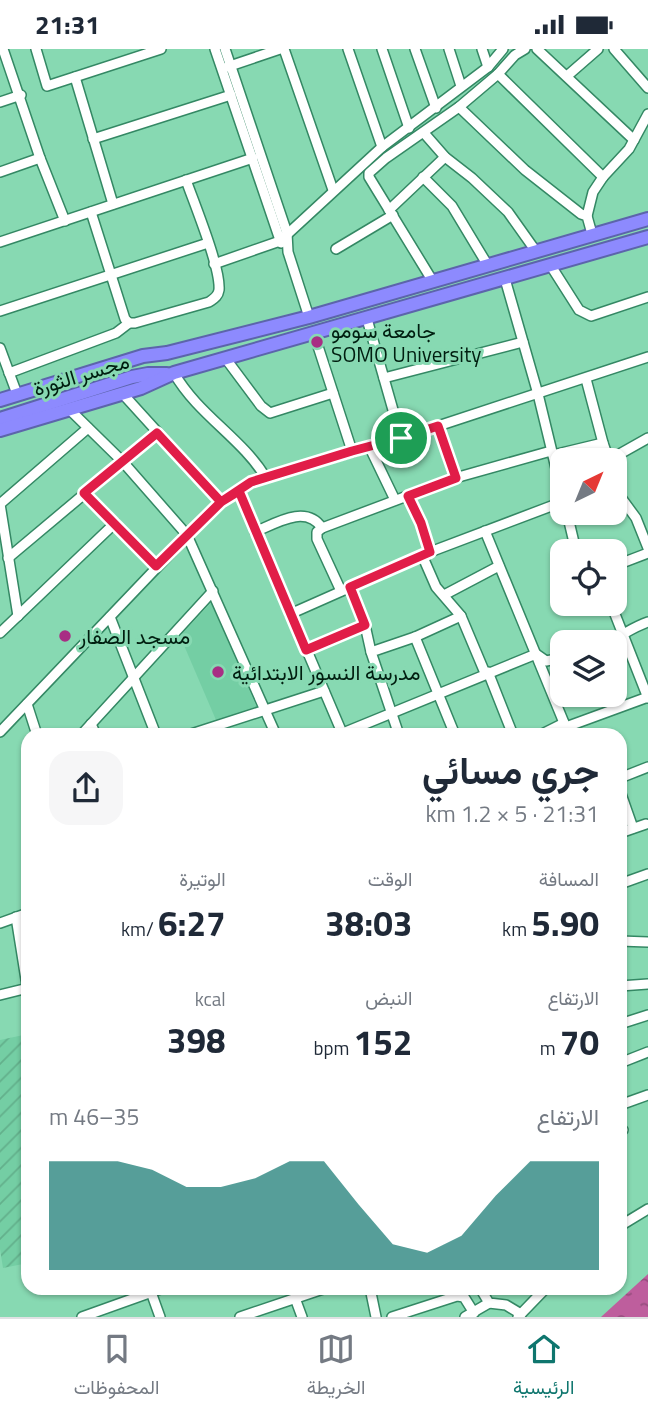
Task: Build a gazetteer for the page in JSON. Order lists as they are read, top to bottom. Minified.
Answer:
{"streets":{"highway":["مجسر الثورة"]},"places":["جامعة سومو SOMO University","مسجد الصفار","مدرسة النسور الابتدائية"],"north":"top right","page":{"status":"21:31","heading":["جري مسائي","21:31 · 5 × 1.2 km"],"stats":[["المسافة","5.90 km"],["الوقت","38:03"],["الوتيرة","6:27 /km"],["الارتفاع","70 m"],["النبض","152 bpm"],["kcal","398"]],"chart":["الارتفاع","35–46 m"],"tabs":["الرئيسية","الخريطة","المحفوظات"]}}
